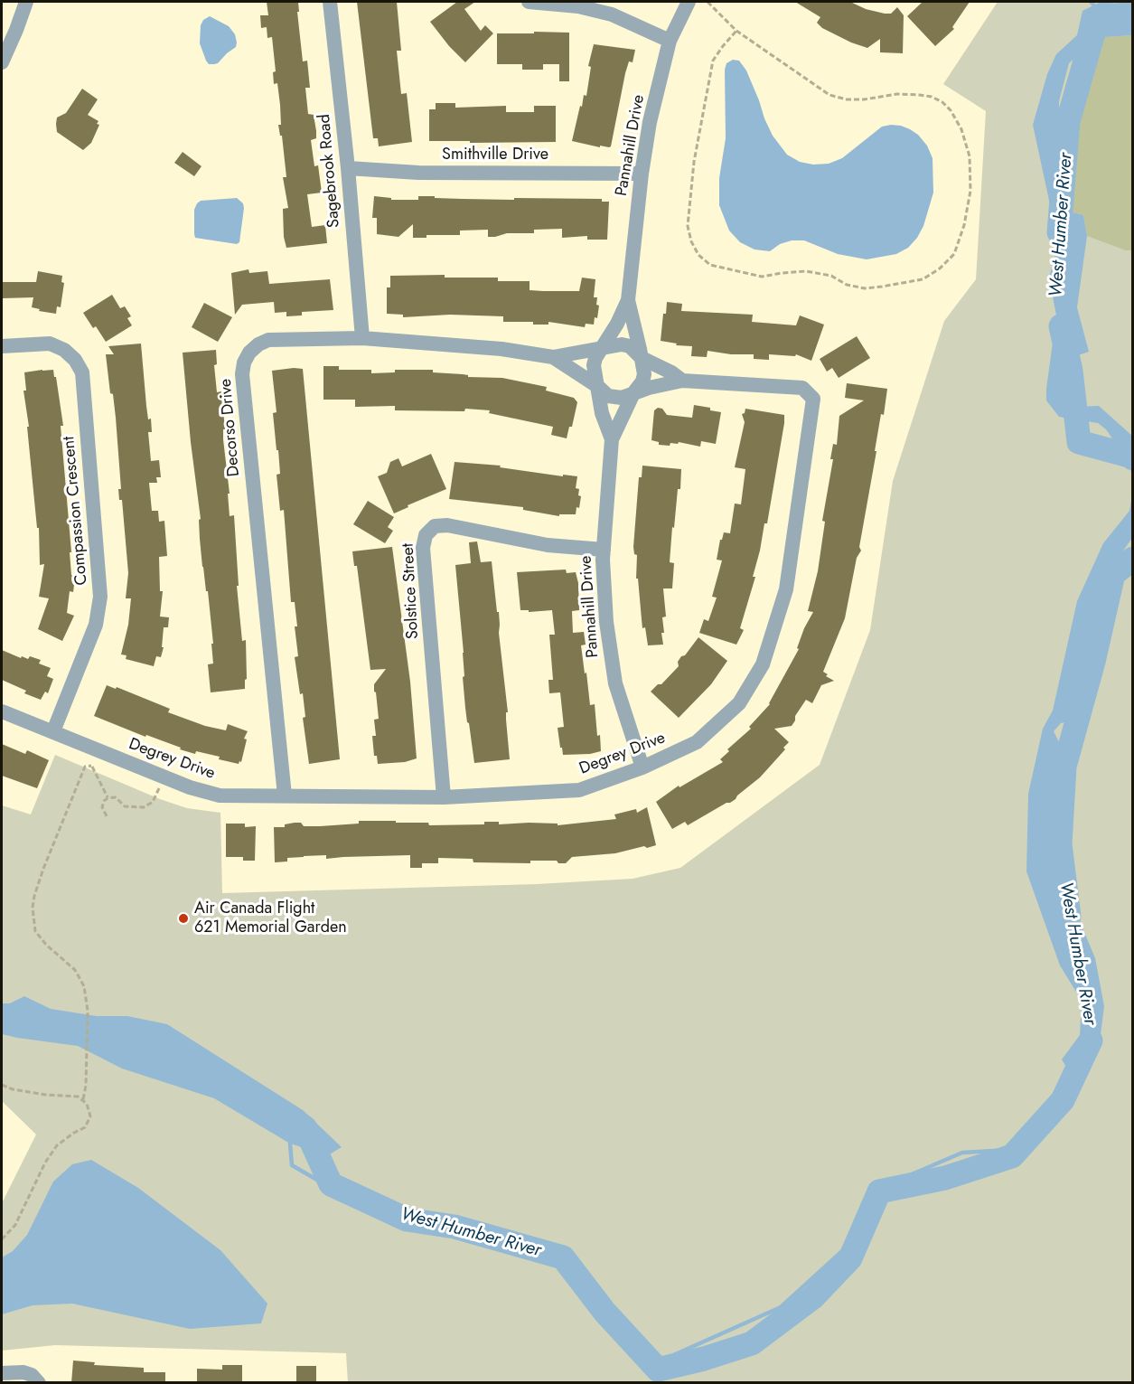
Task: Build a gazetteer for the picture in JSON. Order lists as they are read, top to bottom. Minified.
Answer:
{"streets":{"street":["Pannahill Drive","Smithville Drive","Sagebrook Road","Decorso Drive","Compassion Crescent","Solstice Street","Degrey Drive"]},"crossings":[["Pannahill Drive","Smithville Drive"],["Pannahill Drive","Decorso Drive"],["Pannahill Drive","Solstice Street"],["Pannahill Drive","Degrey Drive"],["Smithville Drive","Sagebrook Road"],["Sagebrook Road","Decorso Drive"],["Decorso Drive","Degrey Drive"],["Compassion Crescent","Degrey Drive"],["Solstice Street","Degrey Drive"]],"water":["West Humber River"],"places":["Air Canada Flight 621 Memorial Garden"]}
